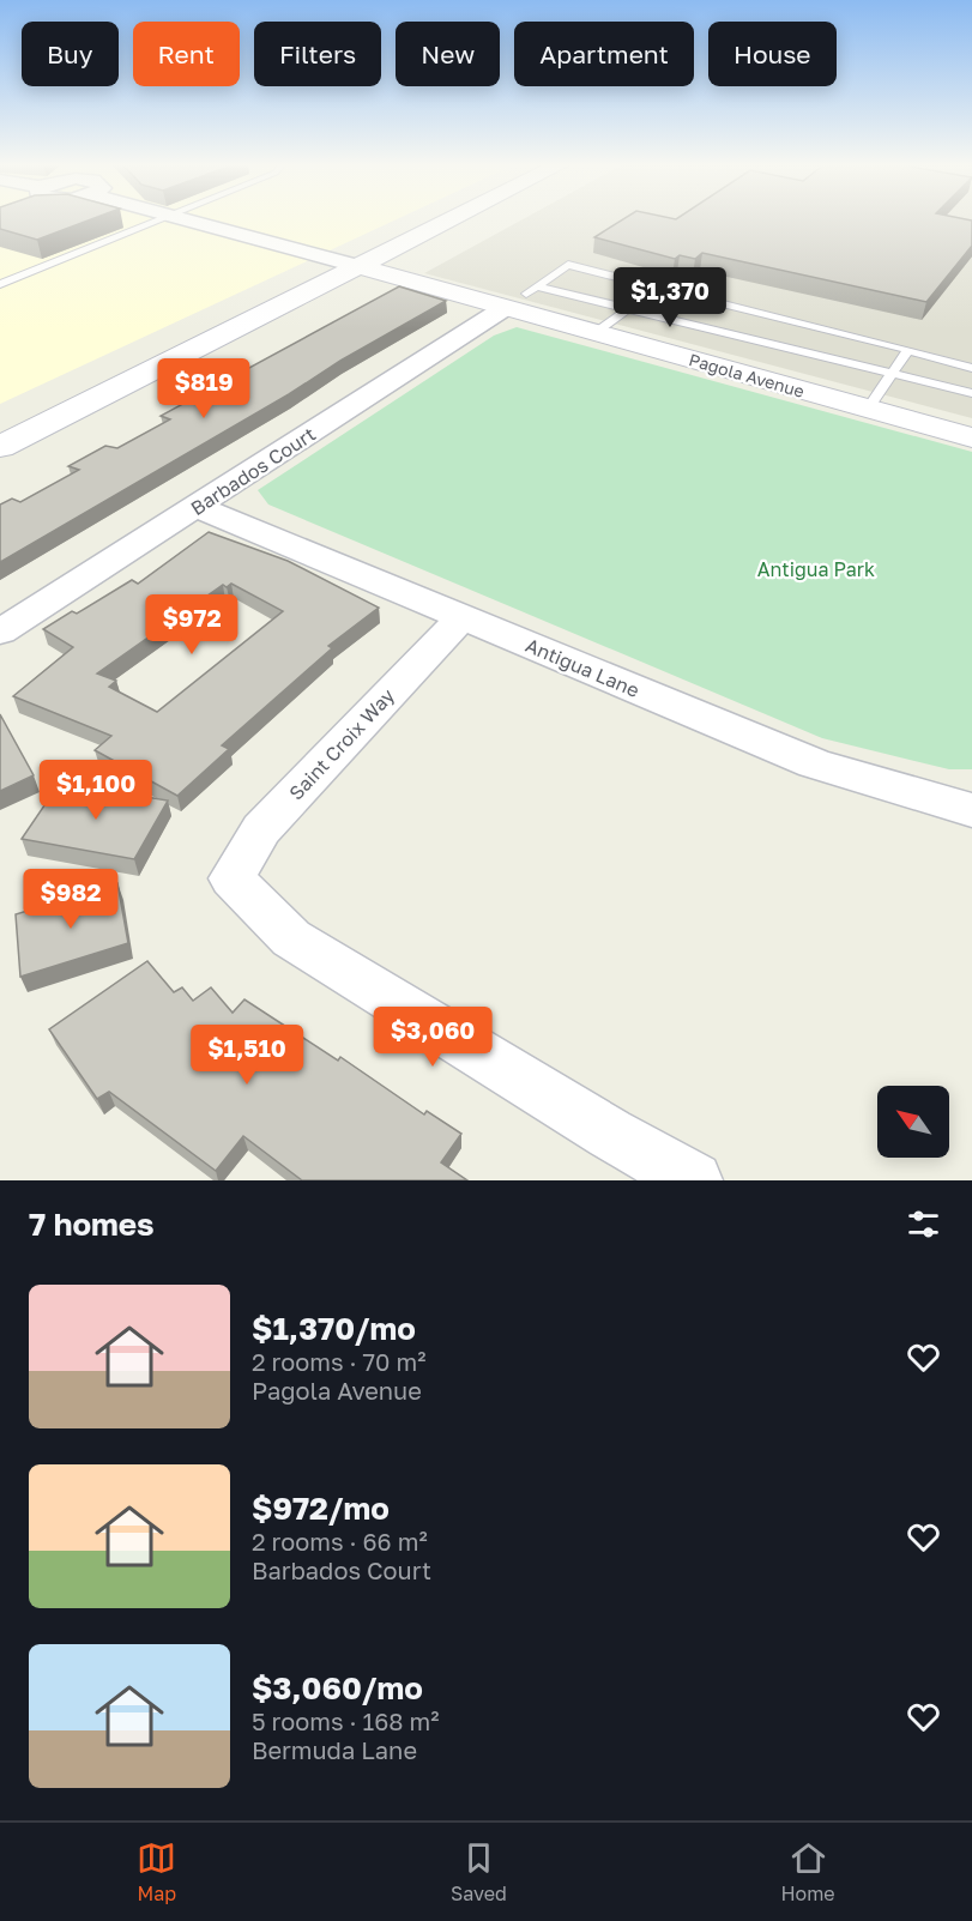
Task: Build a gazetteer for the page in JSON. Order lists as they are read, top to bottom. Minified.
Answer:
{"streets":{"street":["Pagola Avenue","Barbados Court","Antigua Lane","Saint Croix Way"]},"crossings":[["Pagola Avenue","Barbados Court"],["Barbados Court","Antigua Lane"],["Antigua Lane","Saint Croix Way"]],"parks":["Antigua Park"],"north":"top left","page":{"chip":["Buy","Rent","Filters","New","Apartment","House"],"price":["$1,370","$819","$972","$1,100","$982","$3,060","$1,510"],"heading":"7 homes","list":[{"name":"$1,370/mo","note":"2 rooms · 70 m² · Pagola Avenue"},{"name":"$972/mo","note":"2 rooms · 66 m² · Barbados Court"},{"name":"$3,060/mo","note":"5 rooms · 168 m² · Bermuda Lane"}],"tabs":["Map","Saved","Home"]}}
